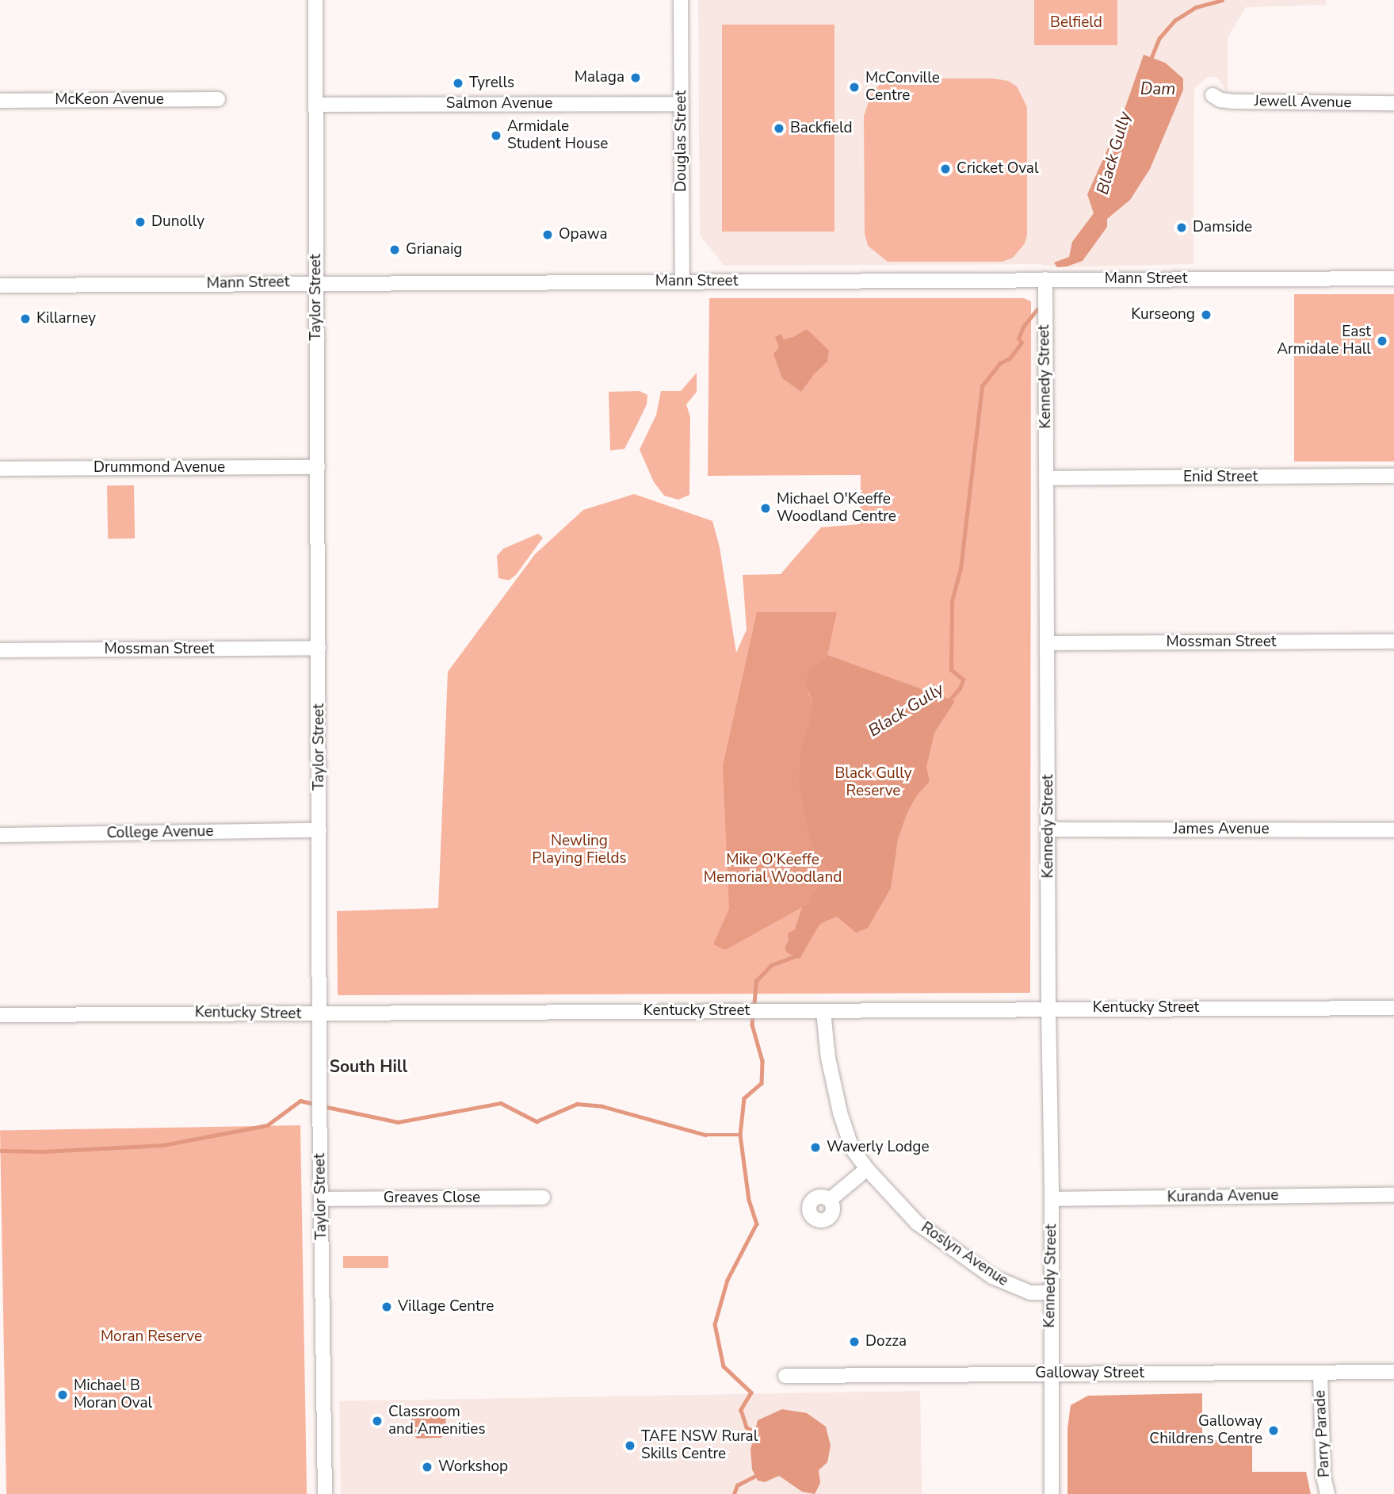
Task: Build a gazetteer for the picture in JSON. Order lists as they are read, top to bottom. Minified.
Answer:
{"streets":{"street":["McKeon Avenue","Jewell Avenue","Salmon Avenue","Douglas Street","Mann Street","Taylor Street","Kennedy Street","Drummond Avenue","Enid Street","Mossman Street","James Avenue","College Avenue","Kentucky Street","Kuranda Avenue","Greaves Close","Roslyn Avenue","Galloway Street","Parry Parade"]},"crossings":[["Salmon Avenue","Douglas Street"],["Salmon Avenue","Taylor Street"],["Douglas Street","Mann Street"],["Mann Street","Taylor Street"],["Mann Street","Kennedy Street"],["Taylor Street","Drummond Avenue"],["Taylor Street","Mossman Street"],["Taylor Street","College Avenue"],["Taylor Street","Kentucky Street"],["Taylor Street","Greaves Close"],["Kennedy Street","Enid Street"],["Kennedy Street","Mossman Street"],["Kennedy Street","James Avenue"],["Kennedy Street","Kentucky Street"],["Kennedy Street","Kuranda Avenue"],["Kennedy Street","Roslyn Avenue"],["Kennedy Street","Galloway Street"],["Kentucky Street","Roslyn Avenue"],["Galloway Street","Parry Parade"]],"districts":["South Hill"],"water":["Dam","Black Gully"],"parks":["Belfield","Black Gully Reserve","Newling Playing Fields","Mike O'Keeffe Memorial Woodland","Moran Reserve"],"places":["Malaga","Tyrells","McConville Centre","Backfield","Armidale Student House","Cricket Oval","Dunolly","Damside","Opawa","Grianaig","Kurseong","Killarney","East Armidale Hall","Michael O'Keeffe Woodland Centre","Waverly Lodge","Village Centre","Dozza","Michael B Moran Oval","Classroom and Amenities","Galloway Childrens Centre","TAFE NSW Rural Skills Centre","Workshop"]}
